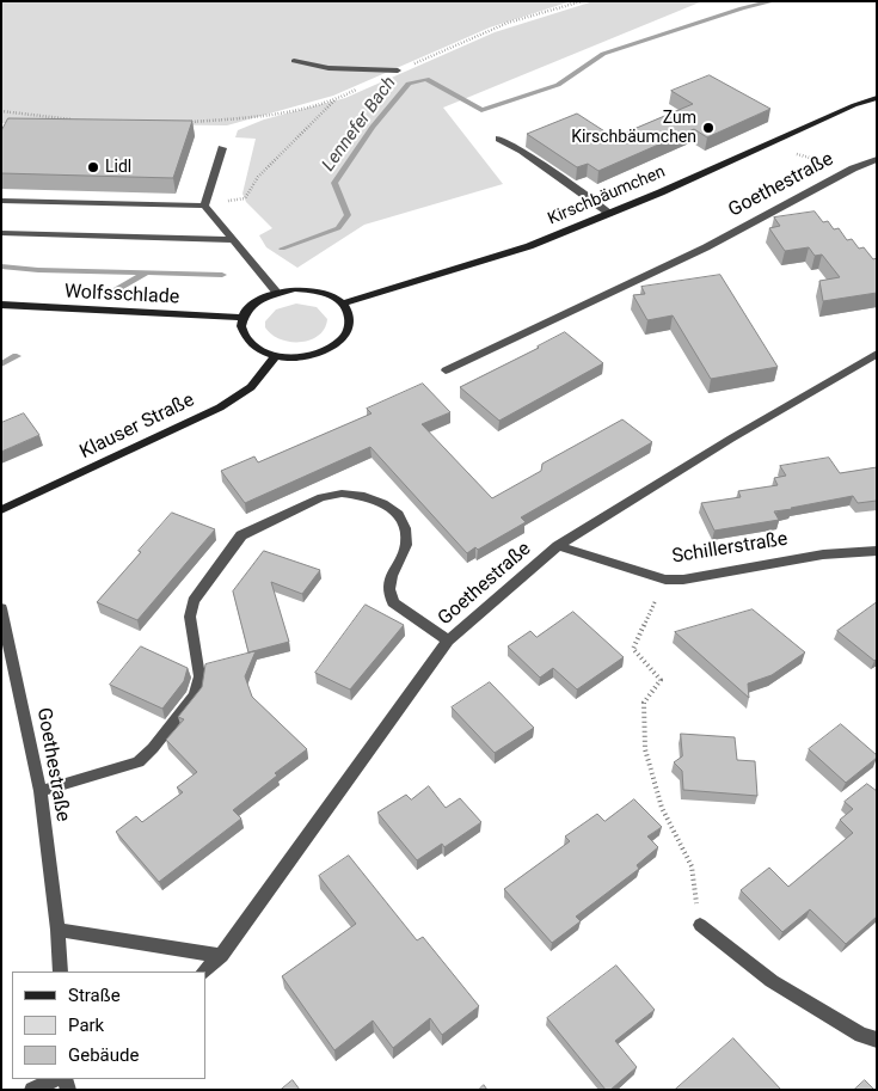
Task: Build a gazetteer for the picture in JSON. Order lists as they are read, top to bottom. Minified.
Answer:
{"streets":{"main road":["Kirschbäumchen","Wolfsschlade","Klauser Straße"],"street":["Goethestraße","Schillerstraße"]},"crossings":[["Goethestraße","Schillerstraße"],["Kirschbäumchen","Wolfsschlade"],["Kirschbäumchen","Klauser Straße"],["Wolfsschlade","Klauser Straße"]],"water":["Lennefer Bach"],"places":["Zum Kirschbäumchen","Lidl"],"legend":["Straße","Park","Gebäude"]}
